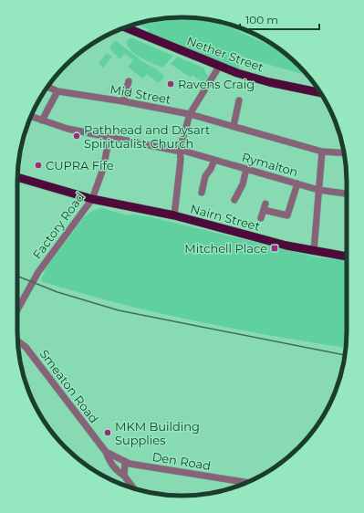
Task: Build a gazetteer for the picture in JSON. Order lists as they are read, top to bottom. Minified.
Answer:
{"streets":{"main road":["Nether Street","Nairn Street"],"street":["Mid Street","Rymalton","Factory Road","Smeaton Road","Den Road"]},"crossings":[["Rymalton","Factory Road"],["Nairn Street","Factory Road"],["Smeaton Road","Den Road"]],"places":{"other":["Ravens Craig","Pathhead and Dysart Spiritualist Church","CUPRA Fife","MKM Building Supplies"],"transit":["Mitchell Place"]},"scale_bar":"100 m"}
